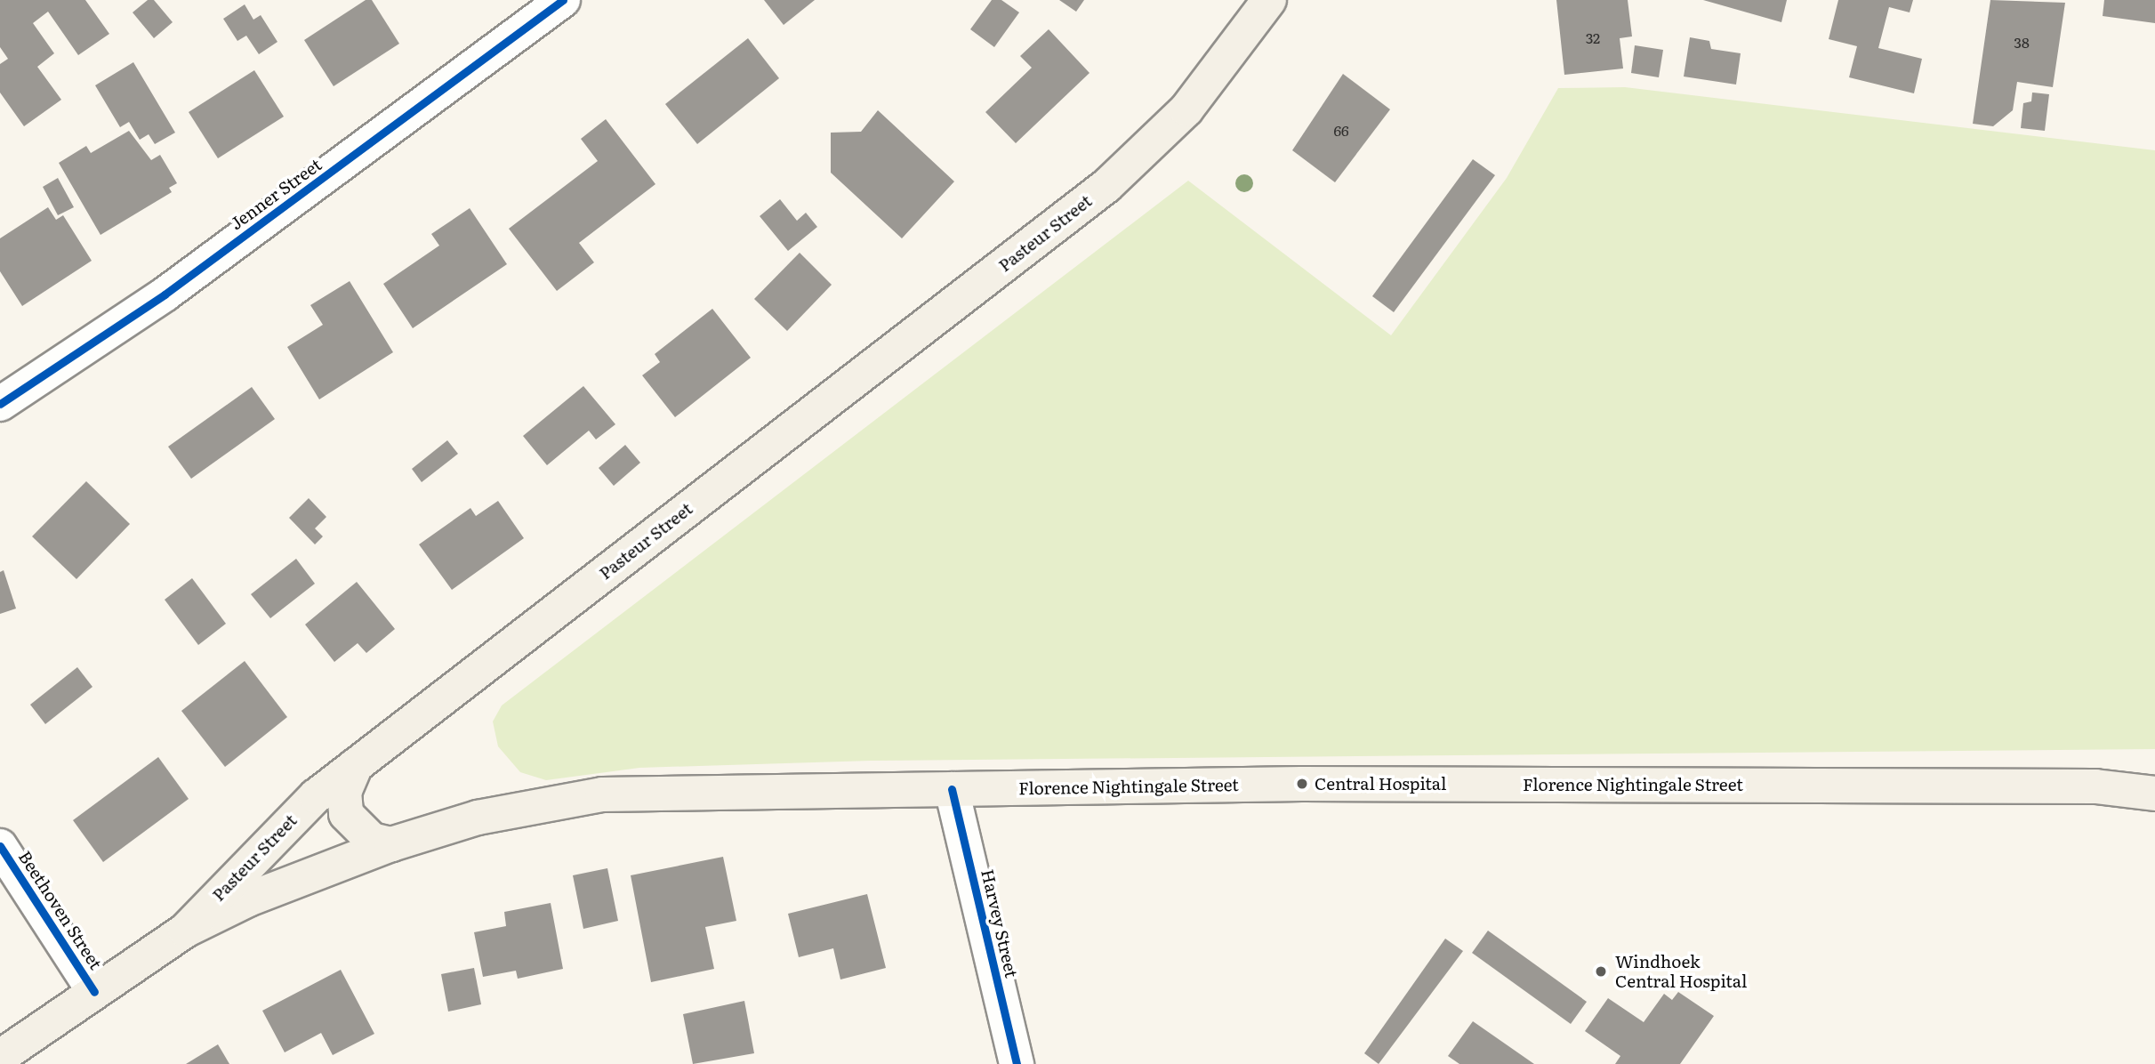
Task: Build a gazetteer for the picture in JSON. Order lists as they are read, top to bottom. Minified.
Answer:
{"streets":{"main road":["Pasteur Street","Florence Nightingale Street"],"street":["Jenner Street","Beethoven Street","Harvey Street"]},"crossings":[["Pasteur Street","Florence Nightingale Street"],["Pasteur Street","Beethoven Street"],["Florence Nightingale Street","Harvey Street"]],"places":["Central Hospital","Windhoek Central Hospital"],"house_numbers":["32","38","66"]}
